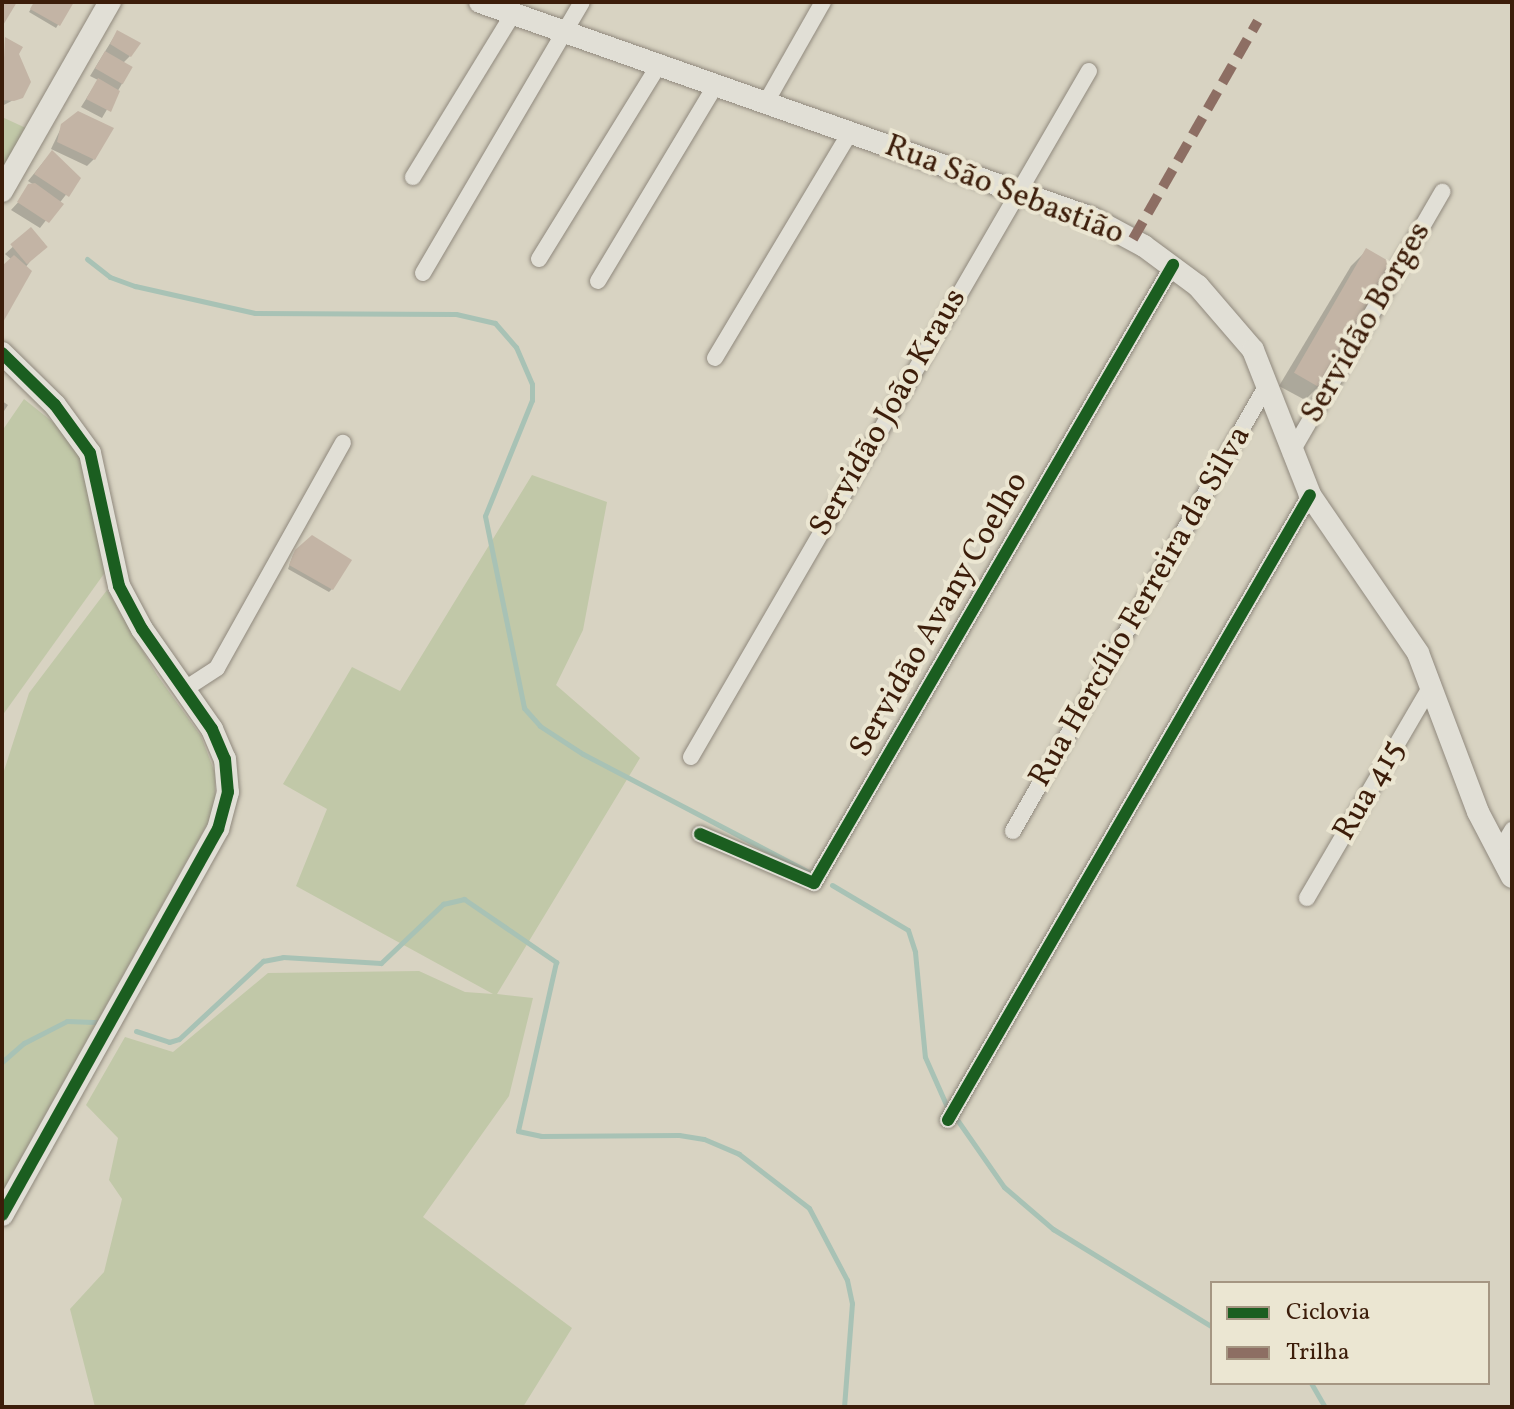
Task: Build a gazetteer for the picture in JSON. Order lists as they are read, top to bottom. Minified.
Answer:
{"streets":{"main road":["Rua São Sebastião"],"street":["Servidão Borges","Servidão João Kraus","Rua Hercílio Ferreira da Silva","Servidão Avany Coelho","Rua 415"]},"crossings":[["Rua São Sebastião","Servidão Borges"],["Rua São Sebastião","Servidão João Kraus"],["Rua São Sebastião","Rua Hercílio Ferreira da Silva"],["Rua São Sebastião","Servidão Avany Coelho"],["Rua São Sebastião","Rua 415"]],"legend":["Ciclovia","Trilha"]}
